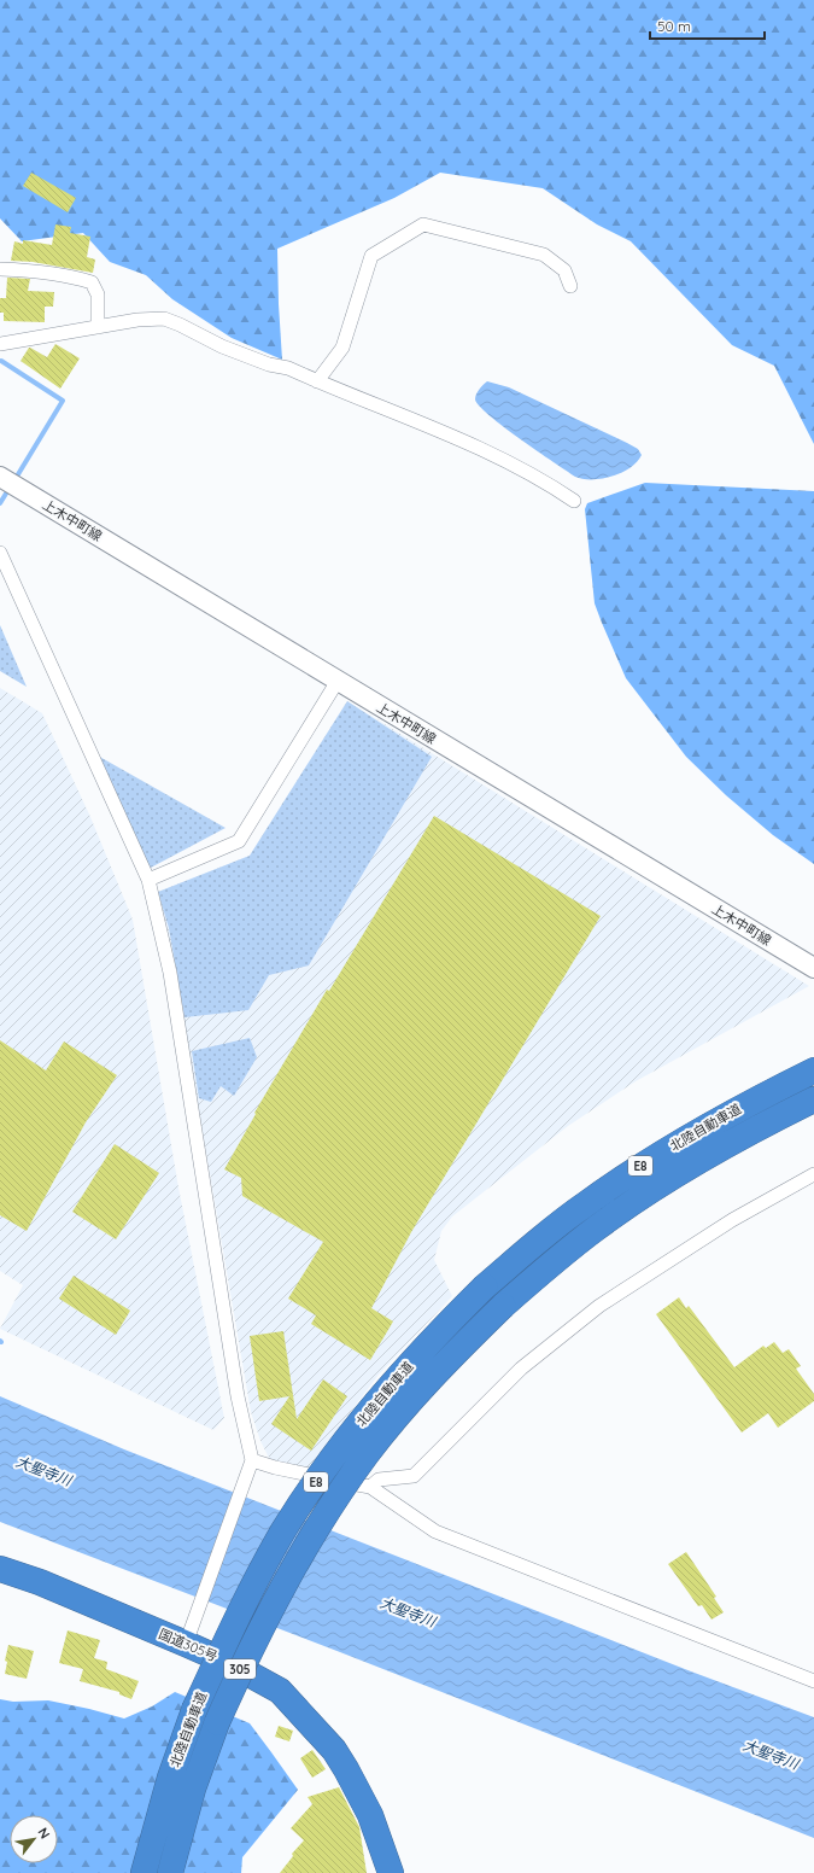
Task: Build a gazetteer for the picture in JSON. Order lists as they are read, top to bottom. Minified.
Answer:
{"streets":{"highway":["北陸自動車道","E8","国道305号","305"],"main road":["上木中町線"]},"water":["大聖寺川"],"scale_bar":"50 m","north":"top right"}
